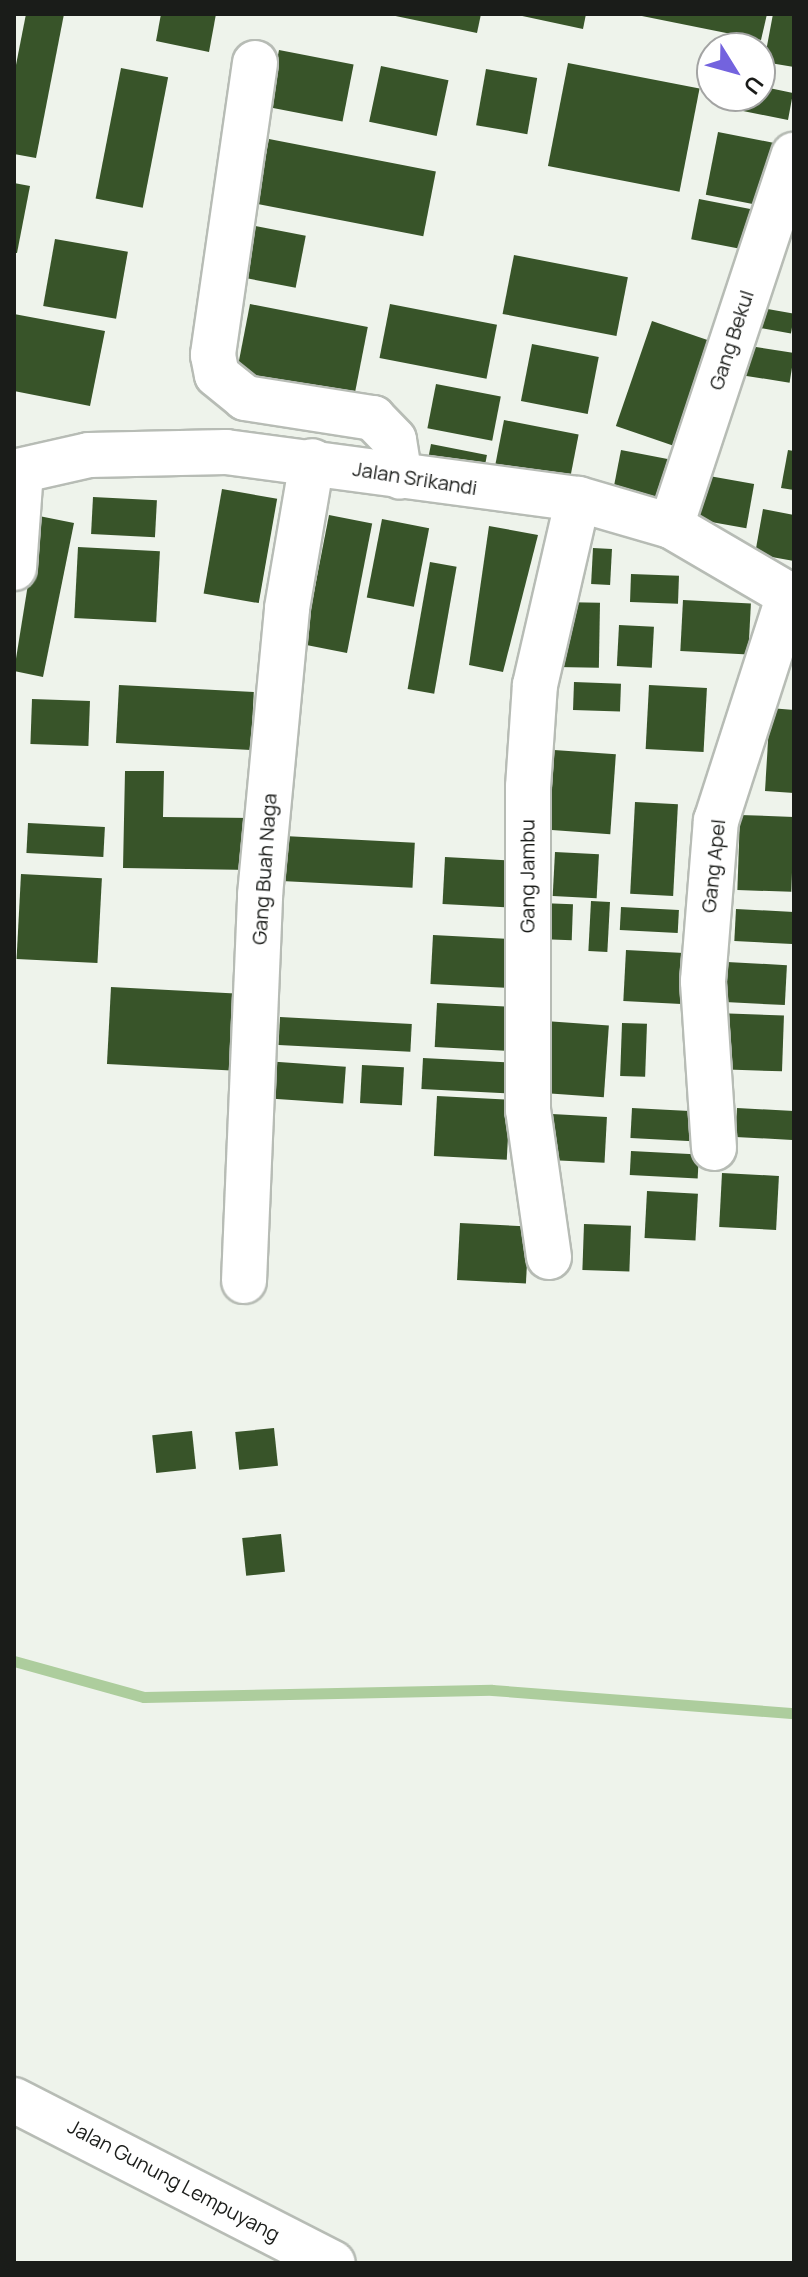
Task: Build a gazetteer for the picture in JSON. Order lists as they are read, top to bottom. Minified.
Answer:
{"streets":{"street":["Gang Bekul","Jalan Srikandi","Gang Apel","Gang Buah Naga","Gang Jambu","Jalan Gunung Lempuyang"]},"crossings":[["Gang Bekul","Jalan Srikandi"],["Jalan Srikandi","Gang Apel"],["Jalan Srikandi","Gang Buah Naga"],["Jalan Srikandi","Gang Jambu"]],"north":"bottom right"}
